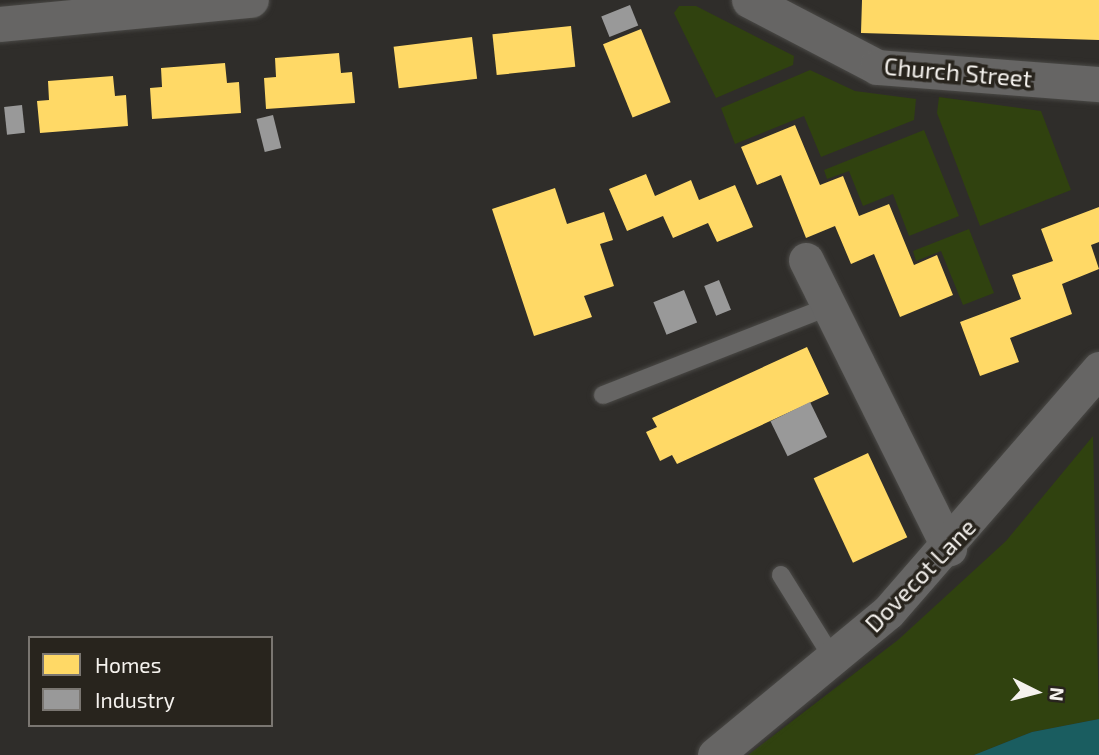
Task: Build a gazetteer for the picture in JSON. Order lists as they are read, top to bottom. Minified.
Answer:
{"streets":{"street":["Church Street","Dovecot Lane"]},"legend":["Homes","Industry"],"north":"right"}
